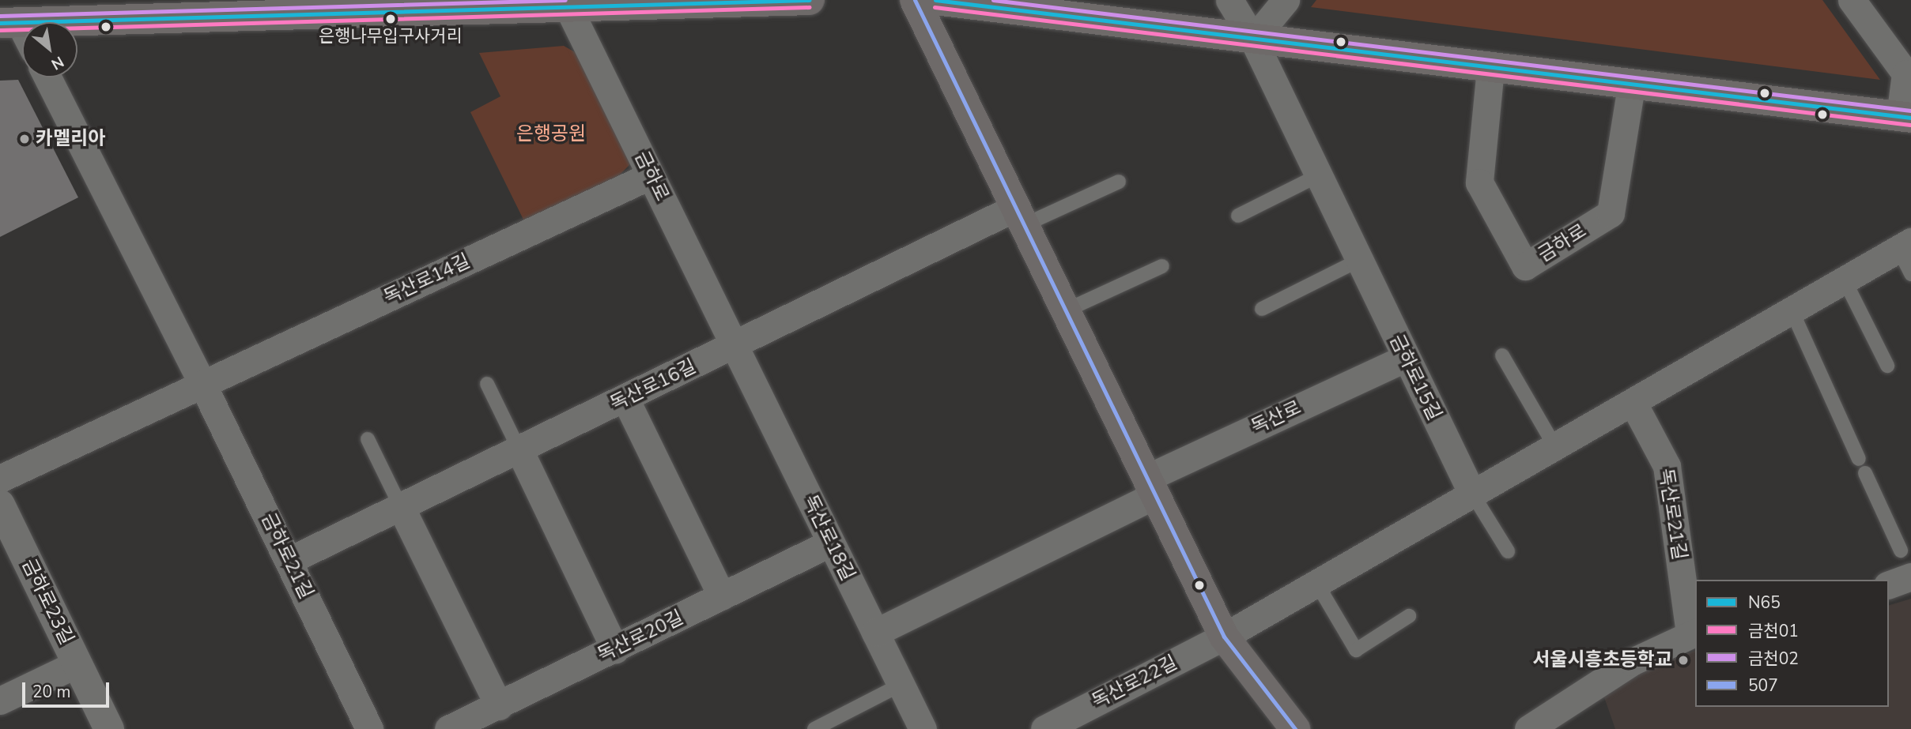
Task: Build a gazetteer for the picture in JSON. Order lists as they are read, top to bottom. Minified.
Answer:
{"streets":{"street":["금하로","독산로14길","금하로15길","독산로16길","독산로","독산로21길","독산로18길","금하로21길","금하로23길","독산로20길","독산로22길"]},"crossings":[["금하로","독산로14길"],["금하로","독산로16길"],["금하로","독산로18길"],["독산로14길","금하로21길"],["금하로15길","독산로"],["독산로16길","독산로18길"],["독산로16길","금하로21길"],["독산로","독산로18길"],["독산로18길","독산로20길"]],"parks":["은행공원"],"places":["은행나무입구사거리","카멜리아","서울시흥초등학교"],"lines":["transit line N65","transit line 금천02","transit line 507","transit line 금천01"],"legend":["N65","금천01","금천02","507"],"scale_bar":"20 m","north":"bottom right"}
